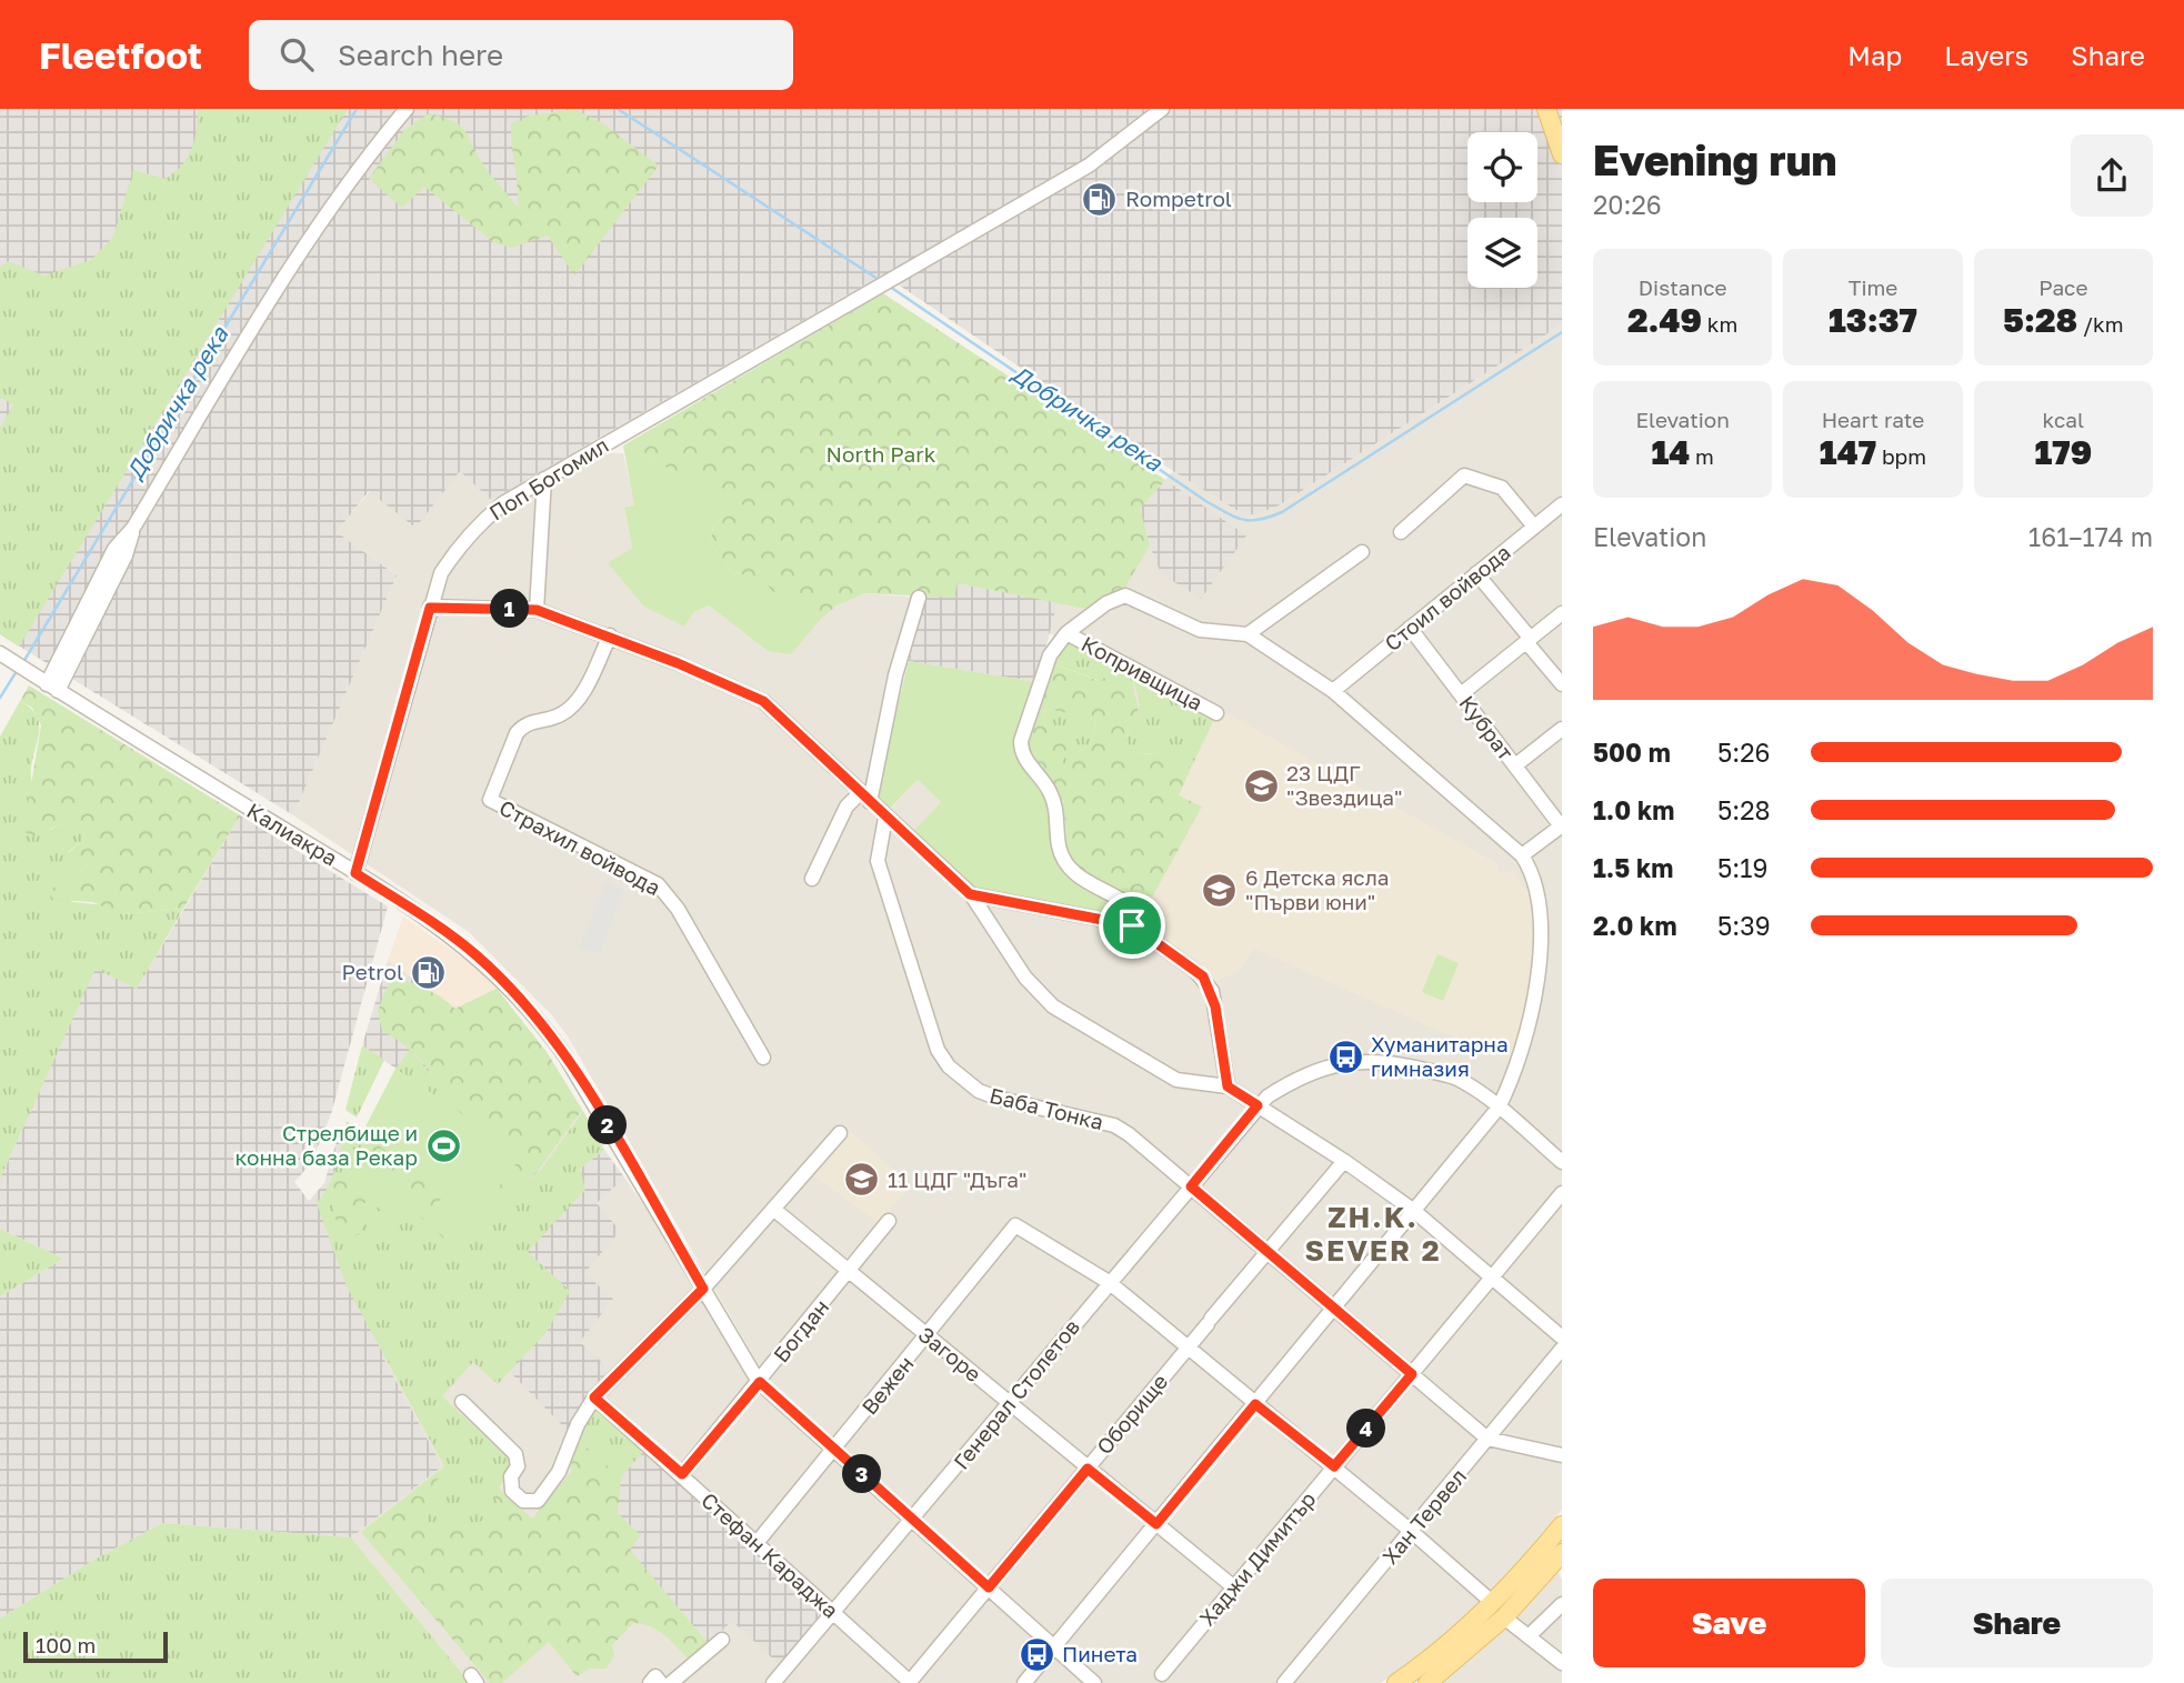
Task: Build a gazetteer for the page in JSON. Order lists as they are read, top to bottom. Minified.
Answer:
{"streets":{"street":["Поп Богомил","Стоил войвода","Копривщица","Кубрат","Калиакра","Страхил войвода","Баба Тонка","Богдан","Загоре","Вежен","Генерал Столетов","Оборище","Хан Тервел","Стефан Караджа","Хаджи Димитър"]},"crossings":[["Поп Богомил","Калиакра"],["Стоил войвода","Копривщица"],["Стоил войвода","Кубрат"],["Копривщица","Калиакра"],["Копривщица","Баба Тонка"],["Копривщица","Загоре"],["Копривщица","Генерал Столетов"],["Калиакра","Богдан"],["Калиакра","Вежен"],["Калиакра","Генерал Столетов"],["Калиакра","Оборище"],["Баба Тонка","Генерал Столетов"],["Баба Тонка","Оборище"],["Баба Тонка","Хан Тервел"],["Баба Тонка","Хаджи Димитър"],["Богдан","Загоре"],["Богдан","Стефан Караджа"],["Загоре","Вежен"],["Загоре","Генерал Столетов"],["Загоре","Оборище"],["Загоре","Хаджи Димитър"],["Вежен","Генерал Столетов"],["Вежен","Стефан Караджа"],["Генерал Столетов","Стефан Караджа"],["Оборище","Стефан Караджа"]],"districts":["ZH.K. SEVER 2"],"water":["Добричка река"],"parks":["North Park"],"places":{"fuel station":["Rompetrol","Petrol"],"school or university":["23 ЦДГ \"Звездица\"","6 Детска ясла \"Първи юни\"","11 ЦДГ \"Дъга\""],"bus stop":["Хуманитарна гимназия","Пинета"],"sports":["Стрелбище и конна база Рекар"]},"scale_bar":"100 m","page":{"header":"Fleetfoot","search":"Search here","nav":["Map","Layers","Share"],"heading":["Evening run","20:26"],"stats":[["Distance","2.49 km"],["Time","13:37"],["Pace","5:28 /km"],["Elevation","14 m"],["Heart rate","147 bpm"],["kcal","179"]],"chart":["Elevation","161–174 m"],"pins":["1","2","4","3"],"list":[{"name":"500 m","note":"5:26"},{"name":"1.0 km","note":"5:28"},{"name":"1.5 km","note":"5:19"},{"name":"2.0 km","note":"5:39"}],"buttons":["Save","Share"],"scale":"100 m"}}
